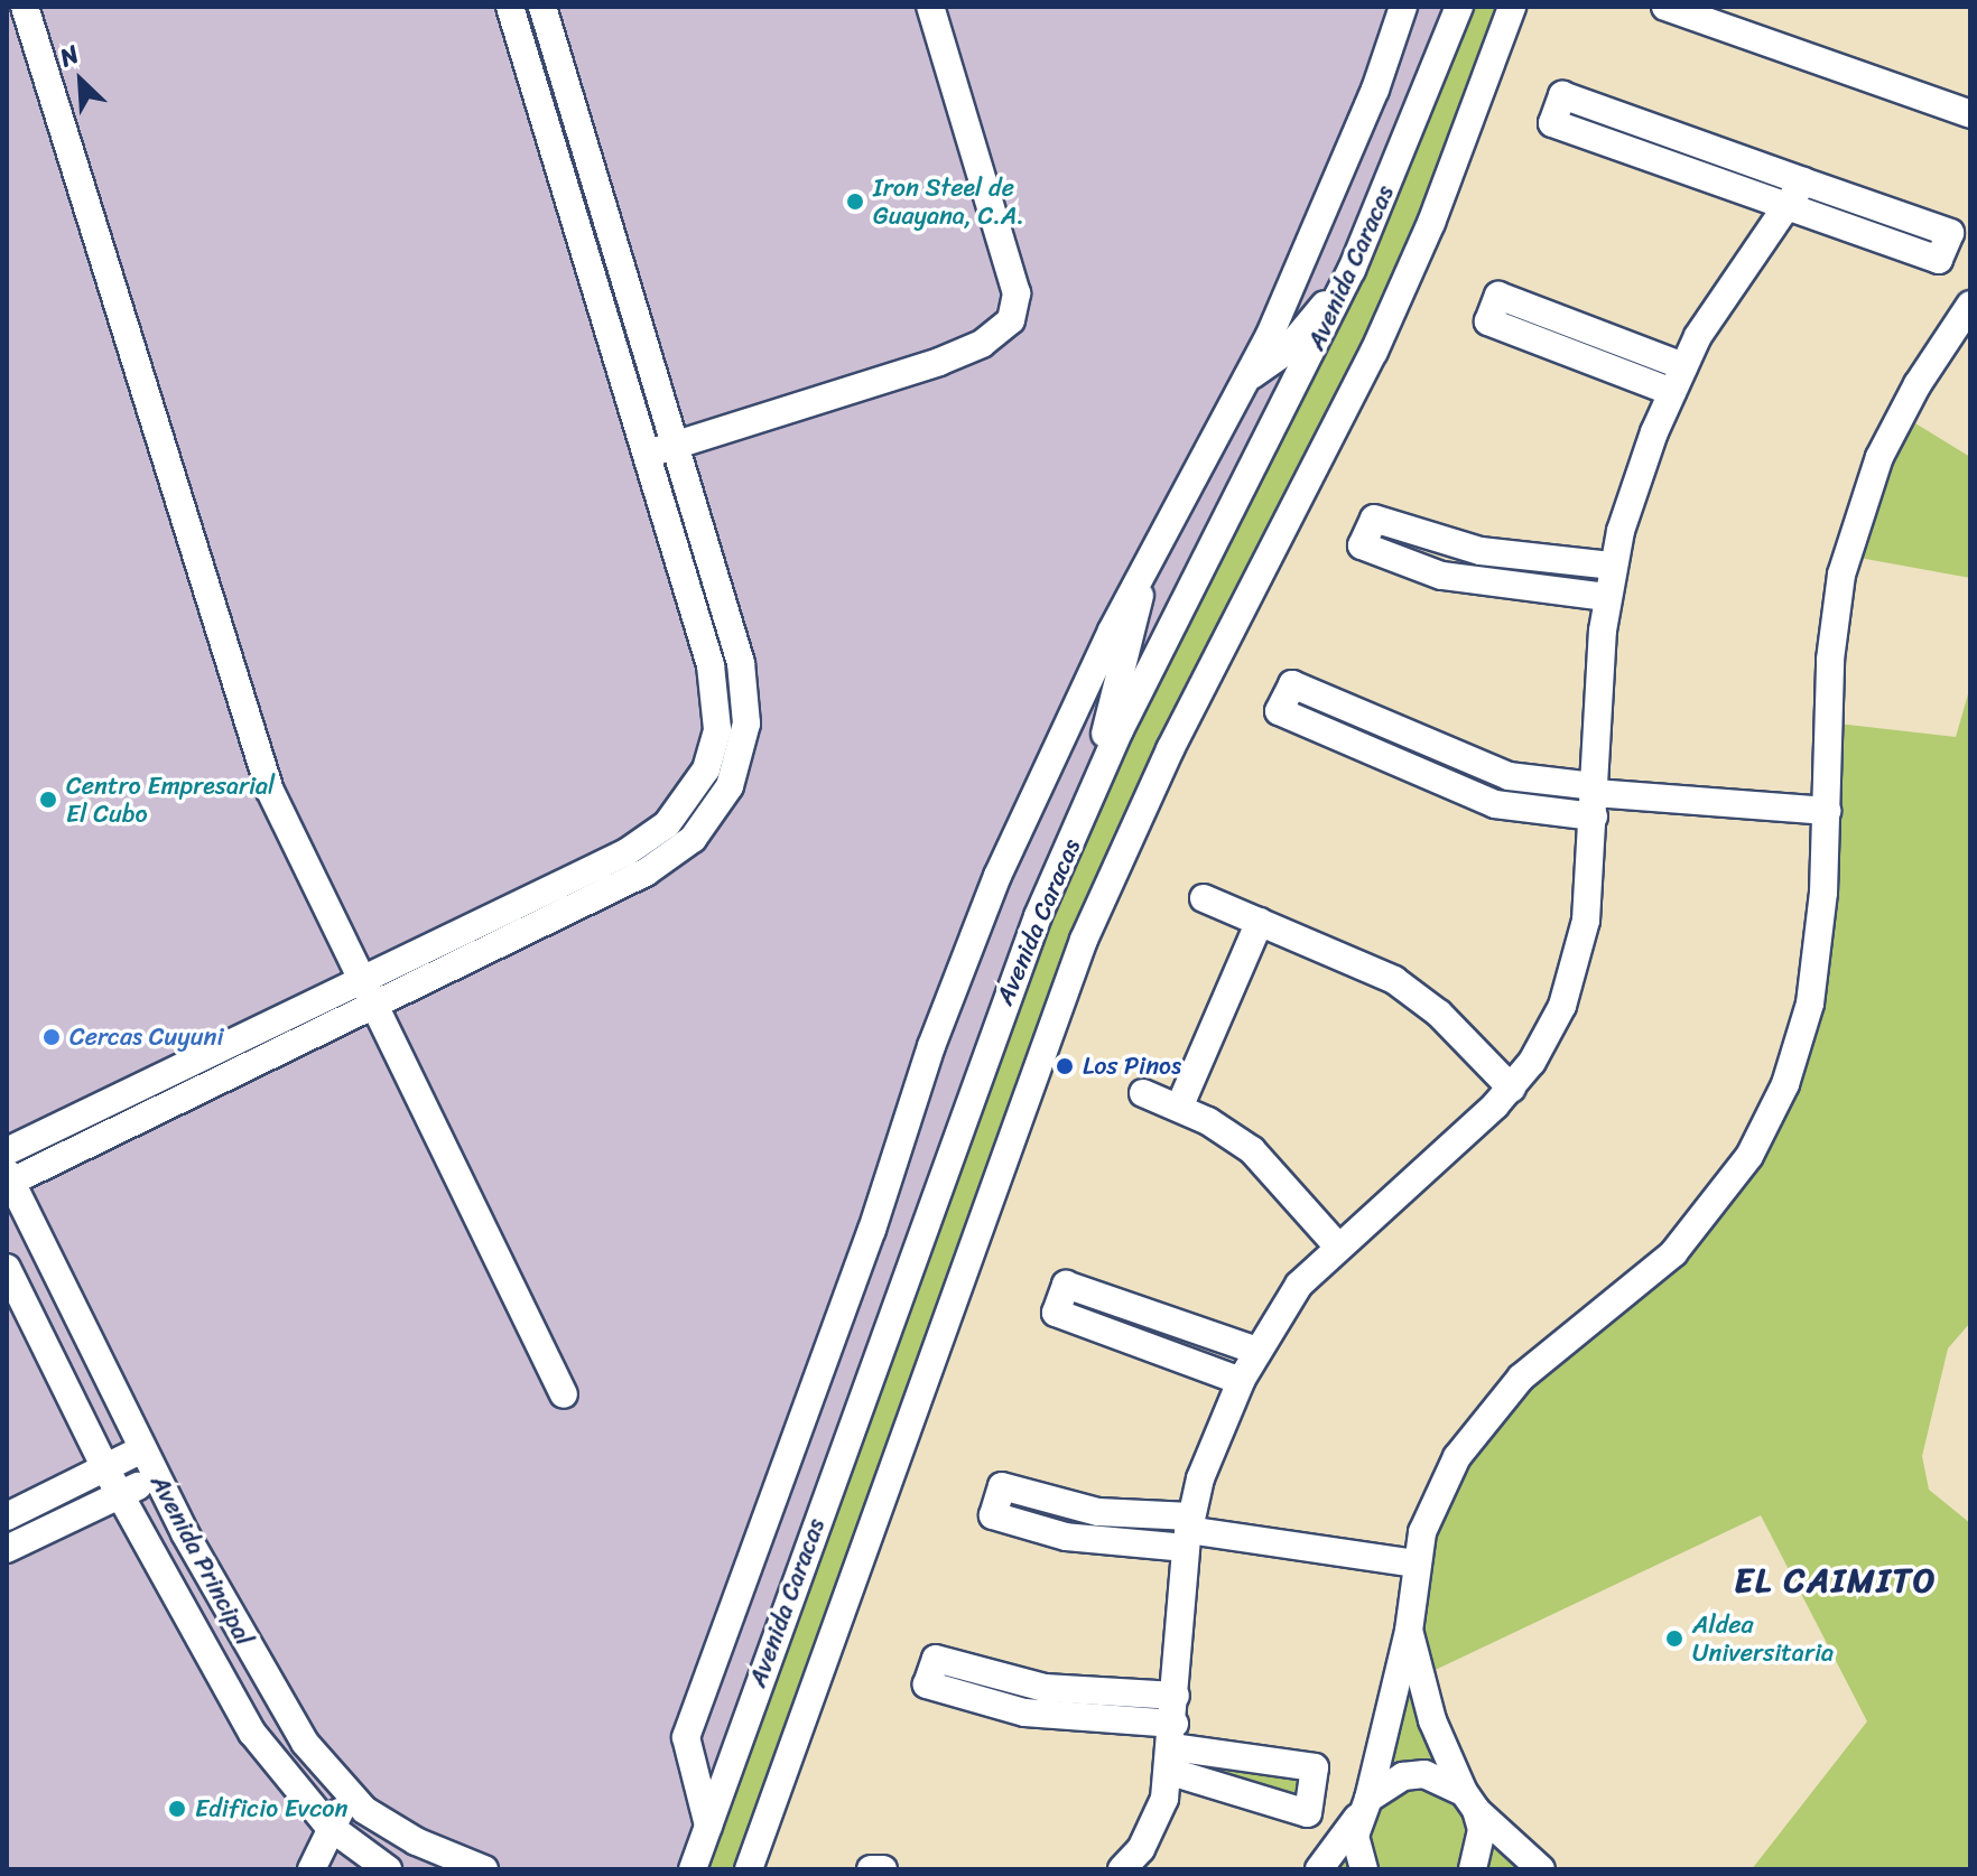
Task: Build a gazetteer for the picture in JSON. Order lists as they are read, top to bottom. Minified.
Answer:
{"streets":{"street":["Avenida Caracas","Avenida Principal"]},"districts":["EL CAIMITO"],"places":["Iron Steel de Guayana, C.A.","Centro Empresarial El Cubo","Cercas Cuyuni","Los Pinos","Aldea Universitaria","Edificio Evcon"],"north":"top left"}
